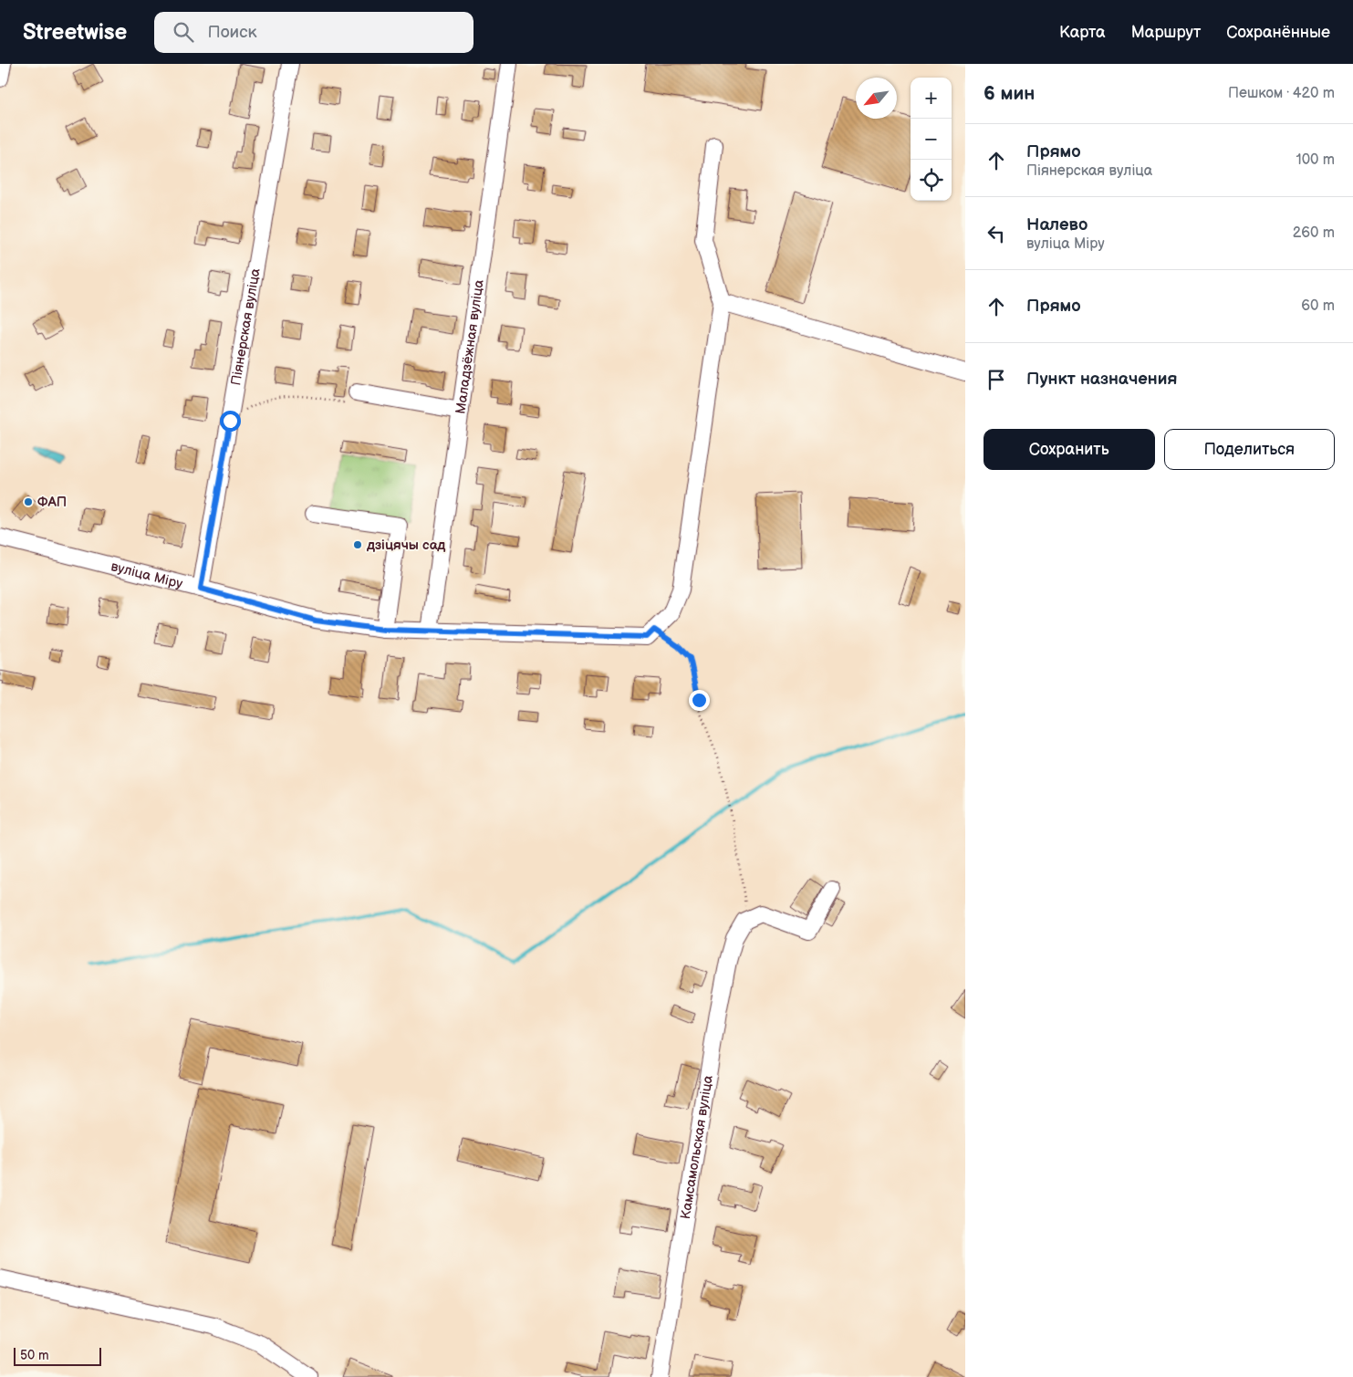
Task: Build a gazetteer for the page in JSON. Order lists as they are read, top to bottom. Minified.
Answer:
{"streets":{"street":["Піянерская вуліца","Маладзёжная вуліца","вуліца Міру","Камсамольская вуліца"]},"crossings":[["Піянерская вуліца","вуліца Міру"],["Маладзёжная вуліца","вуліца Міру"]],"places":["ФАП","дзіцячы сад"],"scale_bar":"50 m","north":"bottom left","page":{"header":"Streetwise","search":"Поиск","nav":["Карта","Маршрут","Сохранённые"],"heading":["6 мин","Пешком · 420 m"],"map_buttons":["+","−"],"list":[["Прямо","Піянерская вуліца","100 m"],["Налево","вуліца Міру","260 m"],["Прямо","60 m"],"Пункт назначения"],"buttons":["Сохранить","Поделиться"],"scale":"50 m"}}
